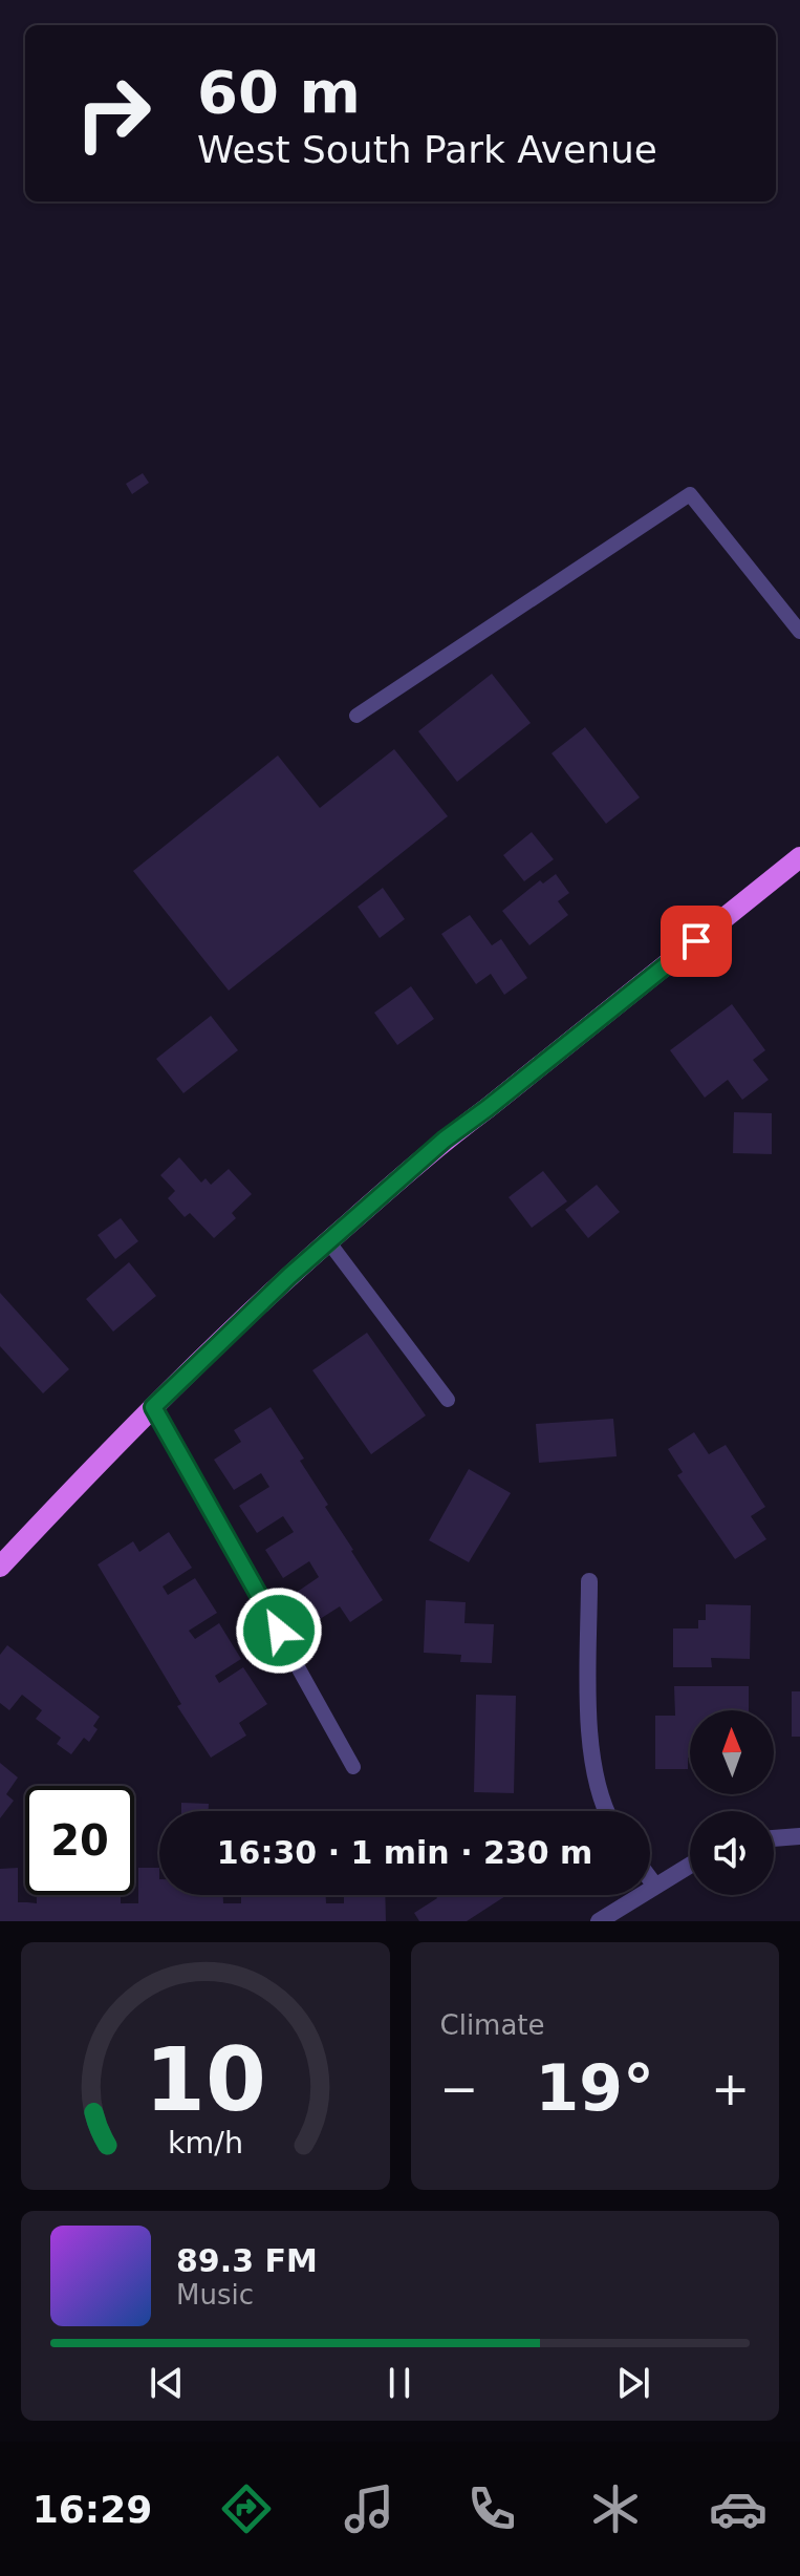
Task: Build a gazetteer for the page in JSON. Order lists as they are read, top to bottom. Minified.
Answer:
{"north":"top","page":{"turn":["60 m","West South Park Avenue"],"limit":"20","trip":"16:30 · 1 min · 230 m","tile":"Climate","heat":["−","19°","+"],"song":["89.3 FM","Music"],"tabs":"16:29","gauge":["10","km/h"]}}
